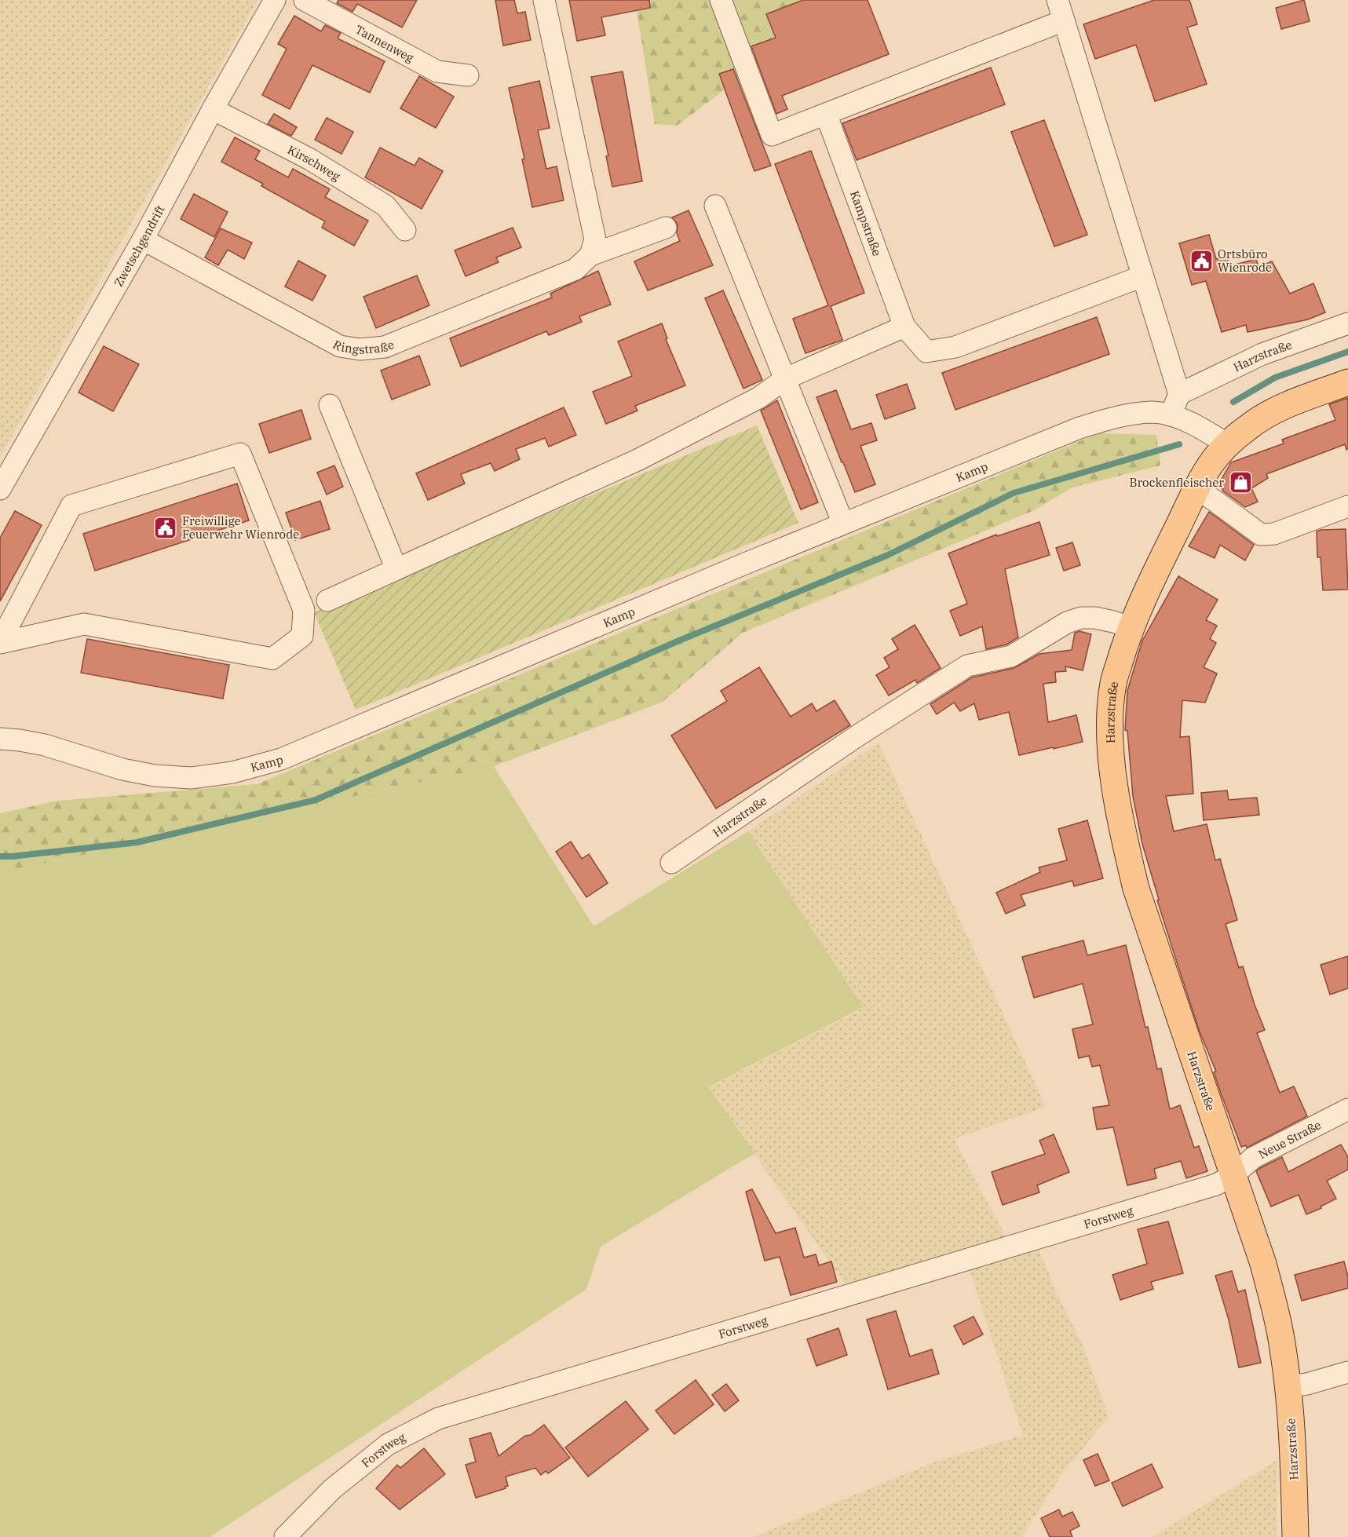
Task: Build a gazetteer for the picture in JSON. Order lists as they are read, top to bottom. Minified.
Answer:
{"streets":{"main road":["Harzstraße"],"street":["Tannenweg","Kirschweg","Kampstraße","Zwetschgendrift","Ringstraße","Kamp","Neue Straße","Forstweg"]},"crossings":[["Kirschweg","Zwetschgendrift"],["Zwetschgendrift","Ringstraße"],["Harzstraße","Kamp"],["Harzstraße","Neue Straße"],["Harzstraße","Forstweg"],["Neue Straße","Forstweg"]],"places":{"public building":["Ortsbüro Wienrode","Freiwillige Feuerwehr Wienrode"],"shop":["Brockenfleischer"]}}
